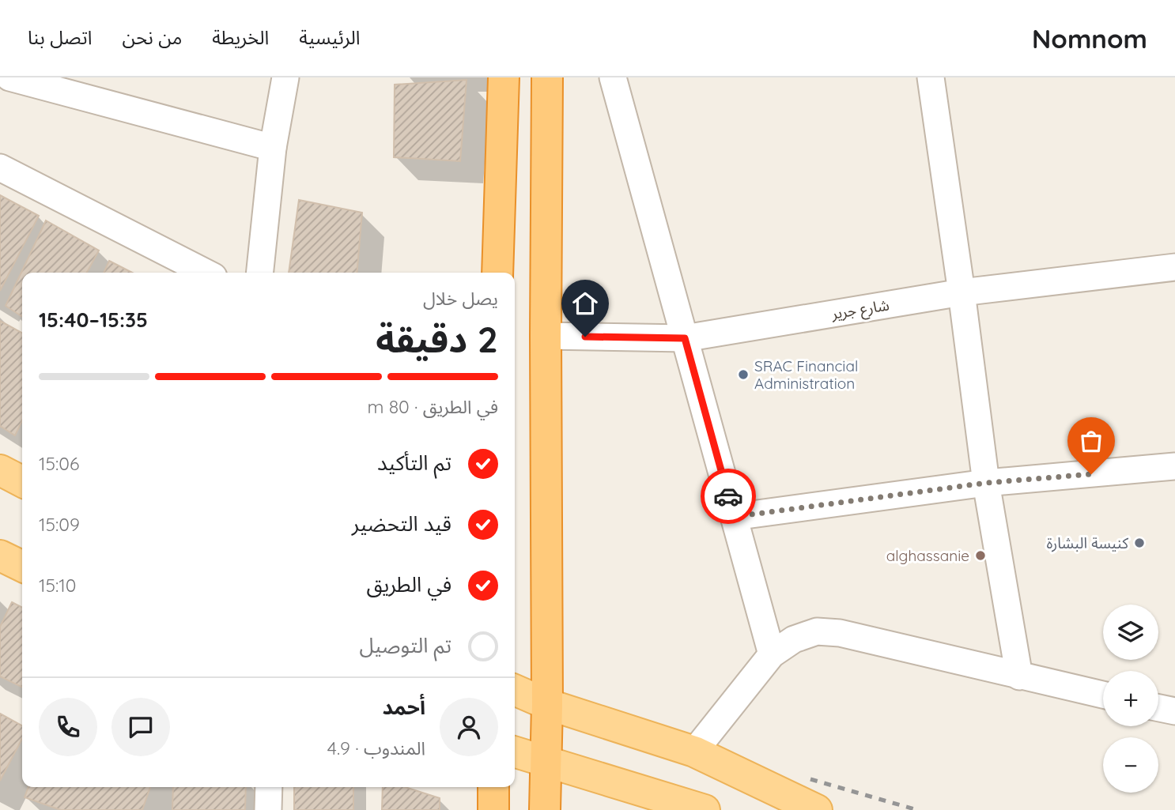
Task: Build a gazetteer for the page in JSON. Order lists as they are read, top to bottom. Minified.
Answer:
{"streets":{"street":["شارع جرير"]},"places":["SRAC Financial Administration","كنيسة البشارة","alghassanie"],"page":{"header":"Nomnom","nav":["الرئيسية","الخريطة","من نحن","اتصل بنا"],"heading":["2 دقيقة","يصل خلال","15:35–15:40"],"panel":["أحمد","المندوب · 4.9"],"bar":"في الطريق · 80 m","list":[["تم التأكيد","15:06"],["قيد التحضير","15:09"],["في الطريق","15:10"],"تم التوصيل"],"map_buttons":["+","−"]}}
